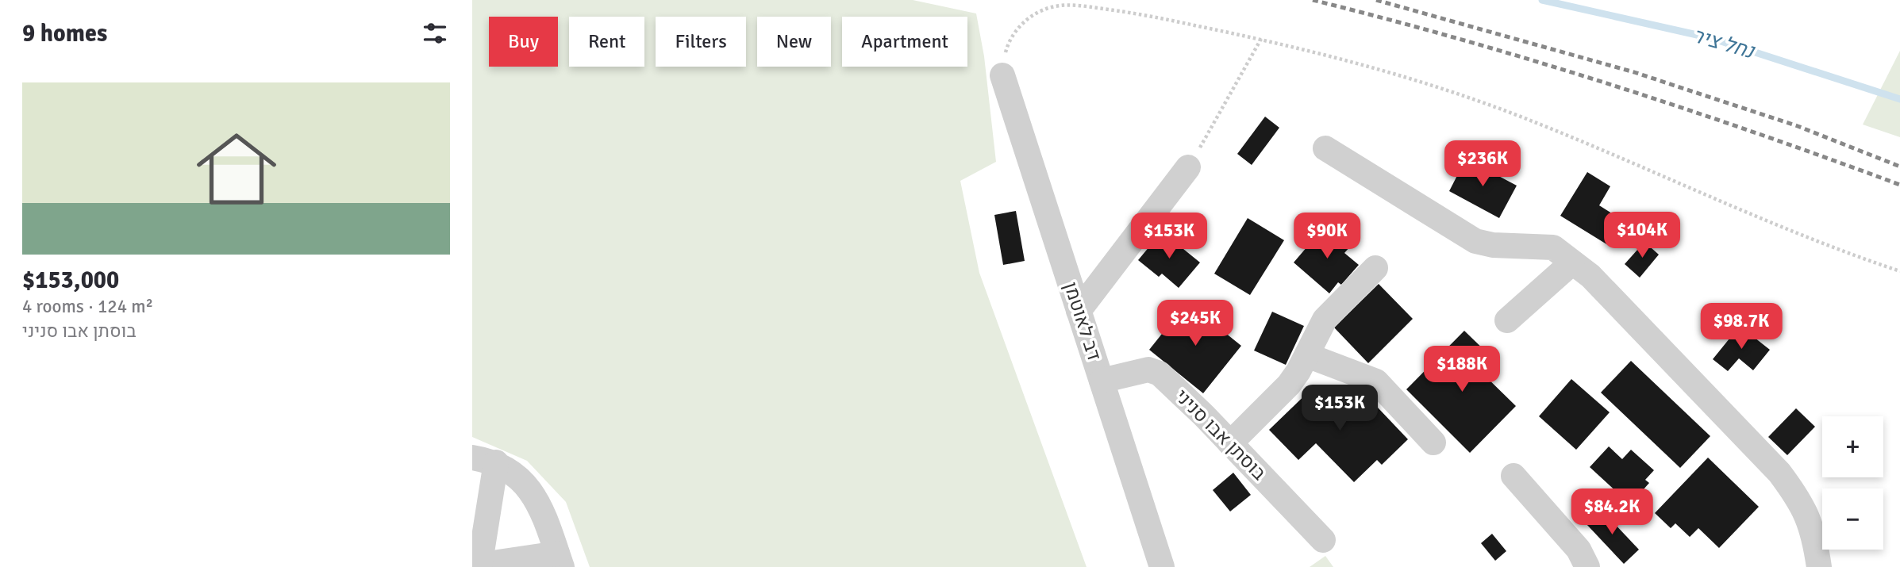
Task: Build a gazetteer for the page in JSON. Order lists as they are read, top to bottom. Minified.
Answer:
{"streets":{"street":["דב לאוטמן","בוסתן אבו סניני"]},"crossings":[["דב לאוטמן","בוסתן אבו סניני"]],"water":["נחל ציר"],"page":{"heading":"9 homes","chip":["Buy","Rent","Filters","New","Apartment"],"list":[{"name":"$153,000","note":"4 rooms · 124 m² · בוסתן אבו סניני"}],"price":["$236K","$104K","$153K","$90K","$245K","$98.7K","$188K","$153K","$84.2K"],"map_buttons":["+","−"]}}
